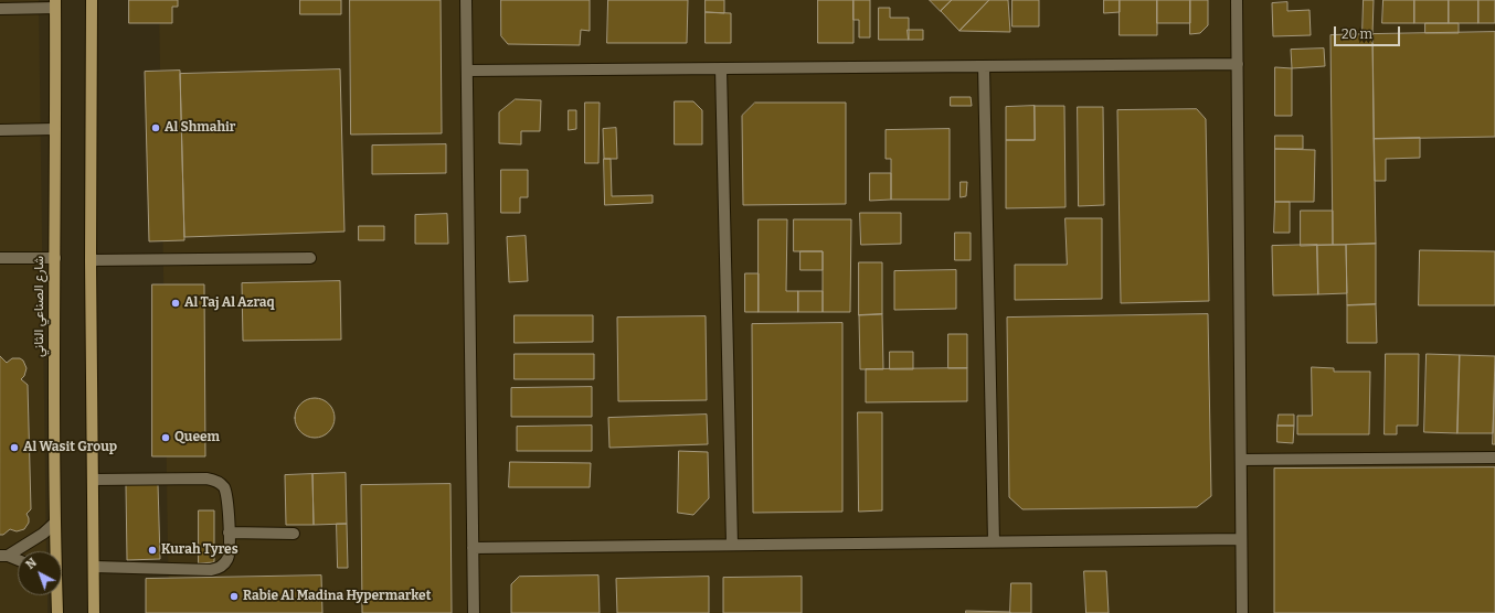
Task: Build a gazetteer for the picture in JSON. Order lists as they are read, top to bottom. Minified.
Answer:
{"streets":{"main road":["شارع الصناعي الثاني"]},"places":["Al Shmahir","Al Taj Al Azraq","Queem","Al Wasit Group","Kurah Tyres","Rabie Al Madina Hypermarket"],"scale_bar":"20 m","north":"top left"}
